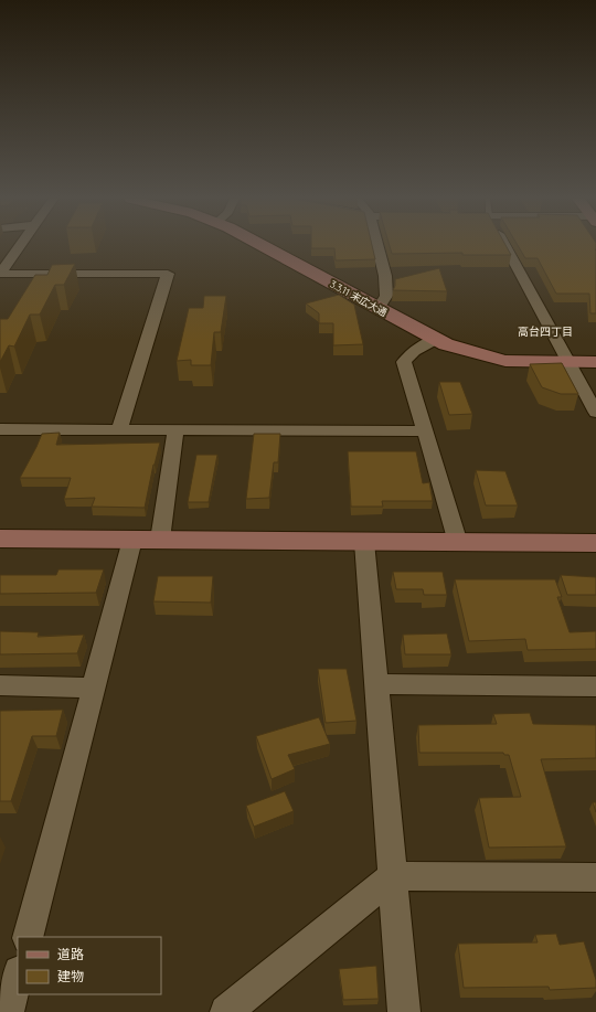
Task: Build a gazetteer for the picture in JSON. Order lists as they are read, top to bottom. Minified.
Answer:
{"streets":{"street":["3.3.11 末広大通"]},"districts":["高台四丁目"],"legend":["道路","建物"]}
